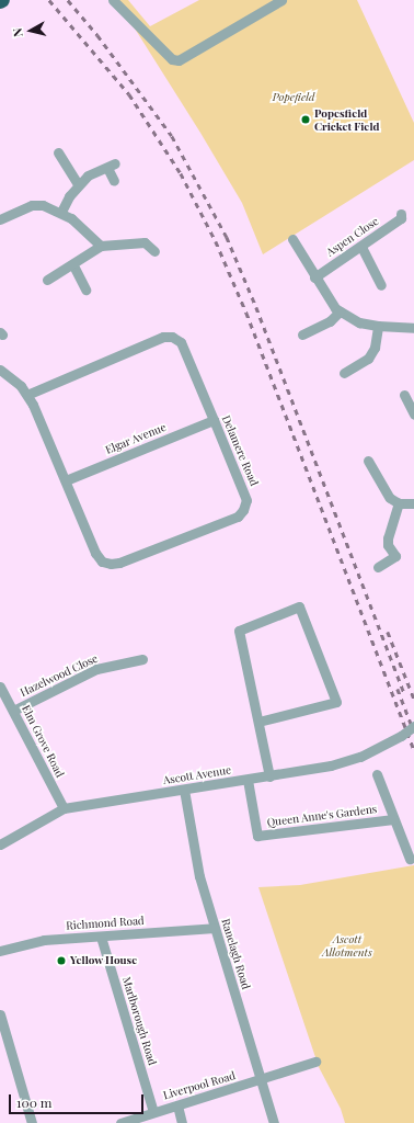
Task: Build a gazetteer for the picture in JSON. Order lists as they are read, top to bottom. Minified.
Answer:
{"streets":{"street":["Aspen Close","Elgar Avenue","Delamere Road","Hazelwood Close","Elm Grove Road","Ascott Avenue","Queen Anne's Gardens","Richmond Road","Ranelagh Road","Marlborough Road","Liverpool Road"]},"crossings":[["Elgar Avenue","Delamere Road"],["Hazelwood Close","Elm Grove Road"],["Elm Grove Road","Ascott Avenue"],["Ascott Avenue","Queen Anne's Gardens"],["Ascott Avenue","Ranelagh Road"],["Richmond Road","Ranelagh Road"],["Richmond Road","Marlborough Road"],["Ranelagh Road","Liverpool Road"],["Marlborough Road","Liverpool Road"]],"parks":["Popefield","Ascott Allotments"],"places":["Popesfield Cricket Field","Yellow House"],"scale_bar":"100 m","north":"left"}
